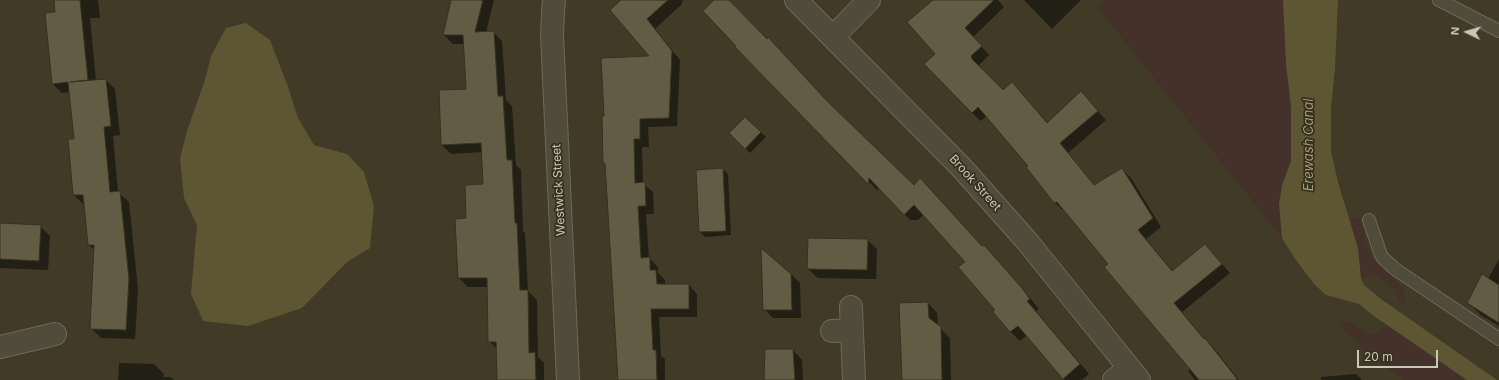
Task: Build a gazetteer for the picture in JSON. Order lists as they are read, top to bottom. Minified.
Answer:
{"streets":{"street":["Brook Street","Westwick Street"]},"water":["Erewash Canal"],"scale_bar":"20 m","north":"left"}
